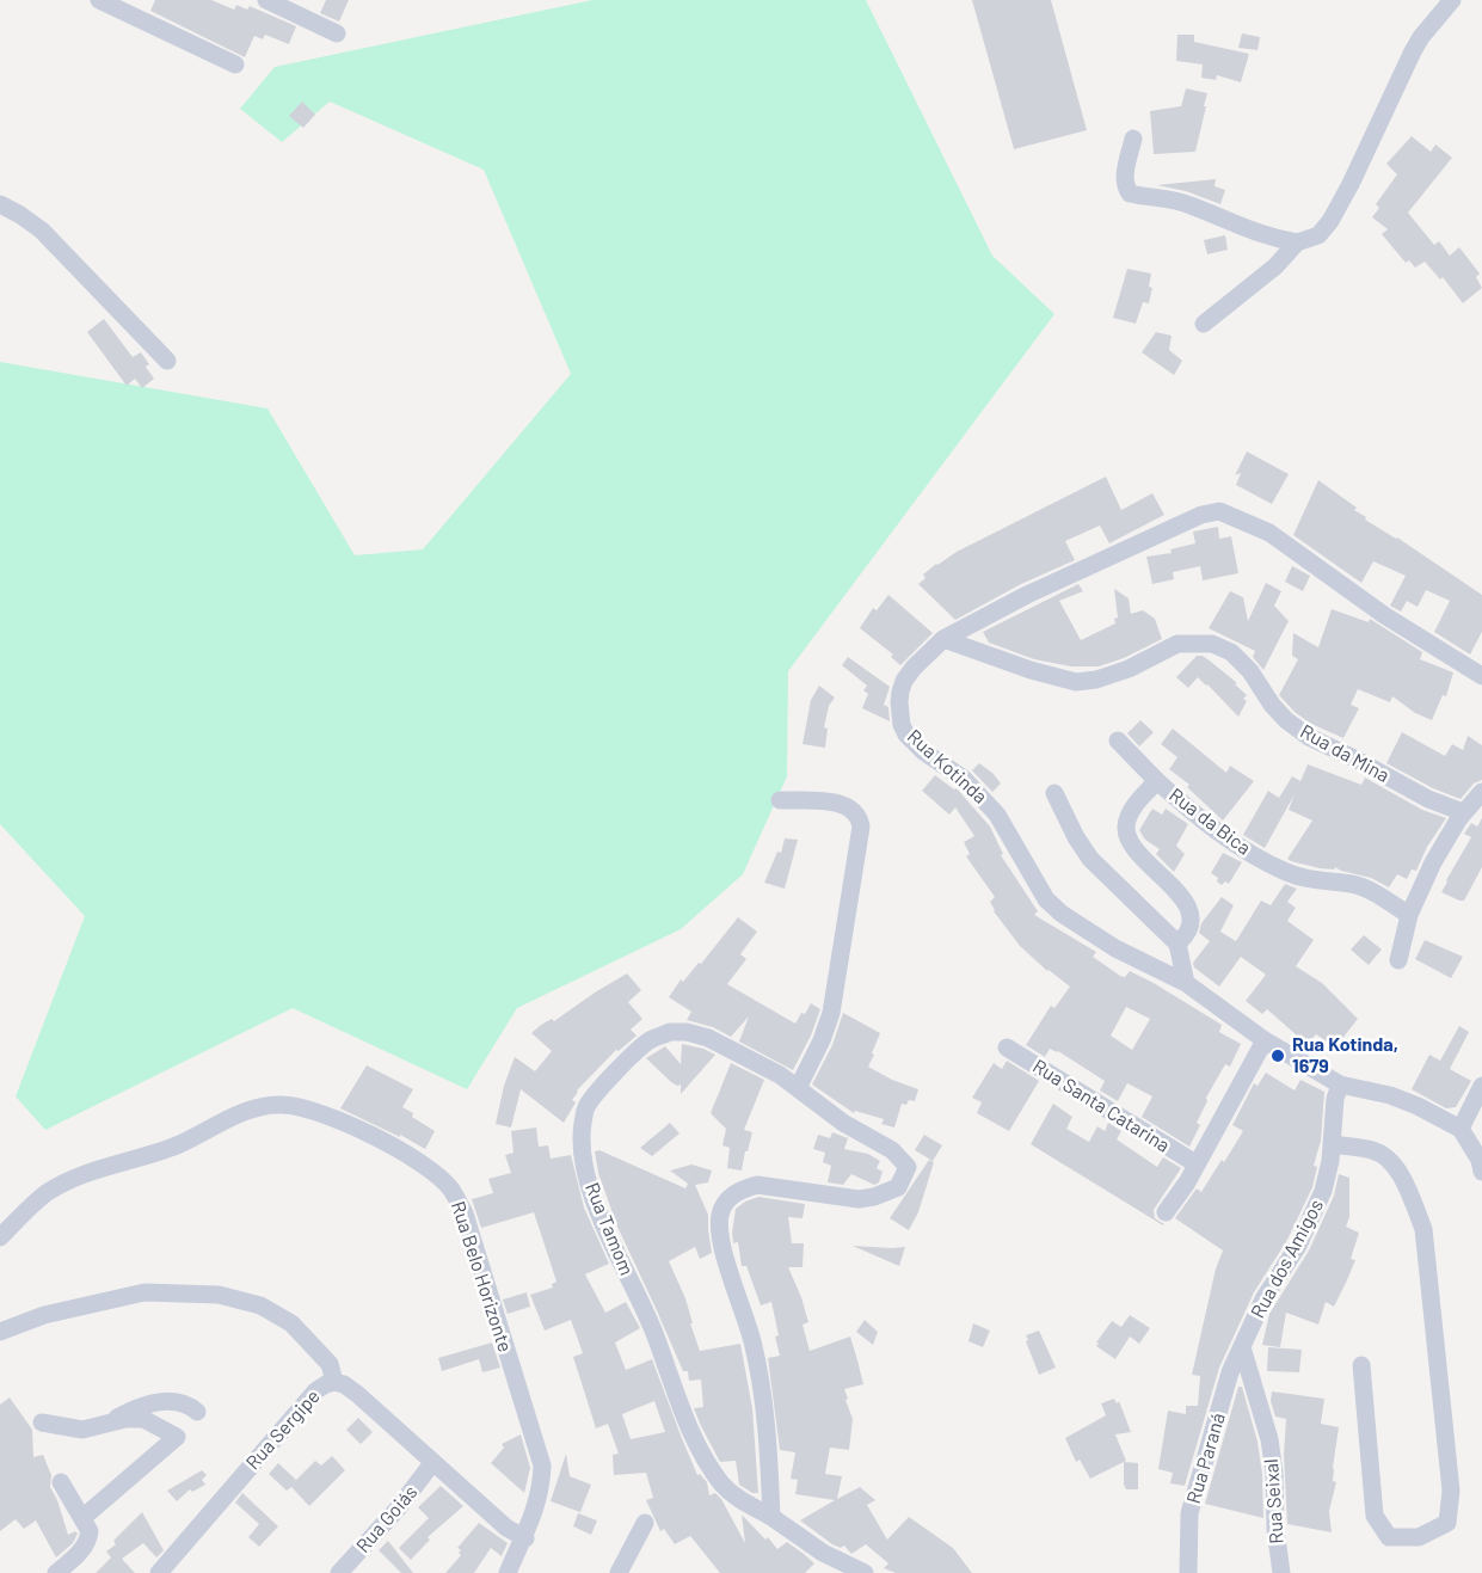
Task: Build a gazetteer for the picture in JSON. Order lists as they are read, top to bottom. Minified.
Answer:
{"streets":{"street":["Rua da Mina","Rua Kotinda","Rua da Bica","Rua Santa Catarina","Rua Tamom","Rua dos Amigos","Rua Belo Horizonte","Rua Sergipe","Rua Paraná","Rua Seixal","Rua Goiás"]},"crossings":[["Rua da Mina","Rua Kotinda"],["Rua Kotinda","Rua dos Amigos"],["Rua dos Amigos","Rua Paraná"],["Rua dos Amigos","Rua Seixal"],["Rua Belo Horizonte","Rua Sergipe"],["Rua Sergipe","Rua Goiás"],["Rua Paraná","Rua Seixal"]],"places":["Rua Kotinda, 1679"]}
